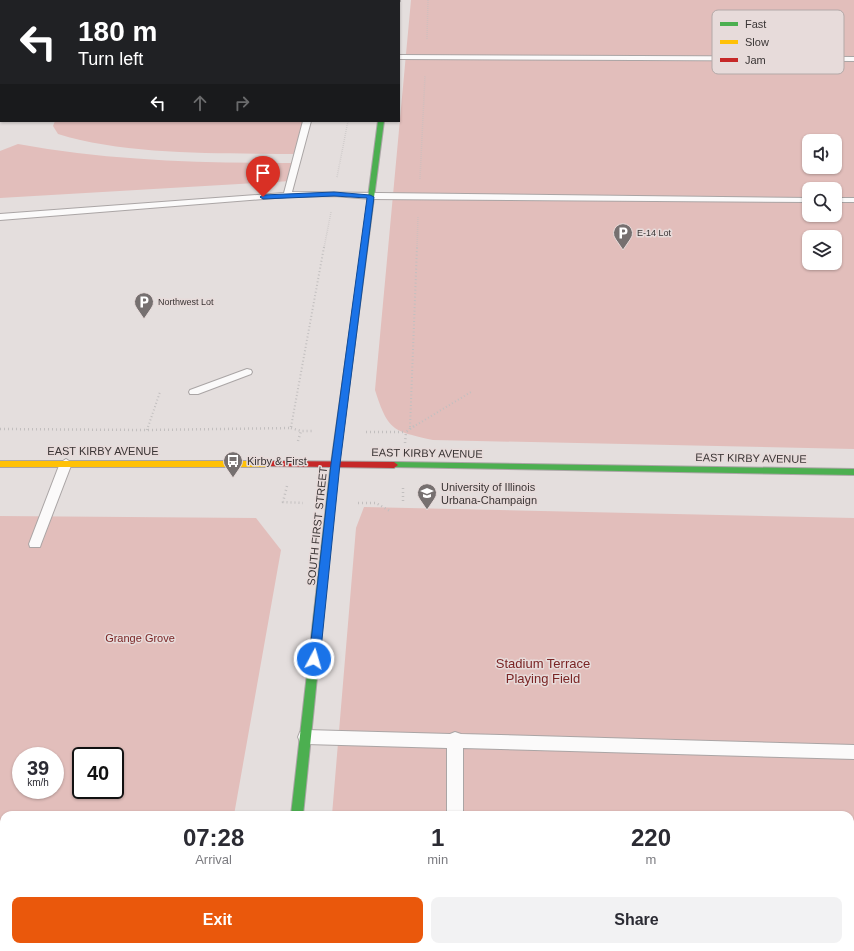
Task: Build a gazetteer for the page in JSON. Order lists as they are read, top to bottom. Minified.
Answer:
{"streets":{"street":["EAST KIRBY AVENUE","SOUTH FIRST STREET"]},"crossings":[["EAST KIRBY AVENUE","SOUTH FIRST STREET"]],"parks":["Grange Grove","Stadium Terrace Playing Field"],"places":{"parking":["E-14 Lot","Northwest Lot"],"bus stop":["Kirby & First"],"school or university":["University of Illinois Urbana-Champaign"]},"legend":["Fast","Slow","Jam"],"page":{"turn":["180 m","Turn left"],"speed":"39 km/h","limit":"40","eta":["07:28","Arrival","1","min","220","m"],"buttons":["Exit","Share"]}}
